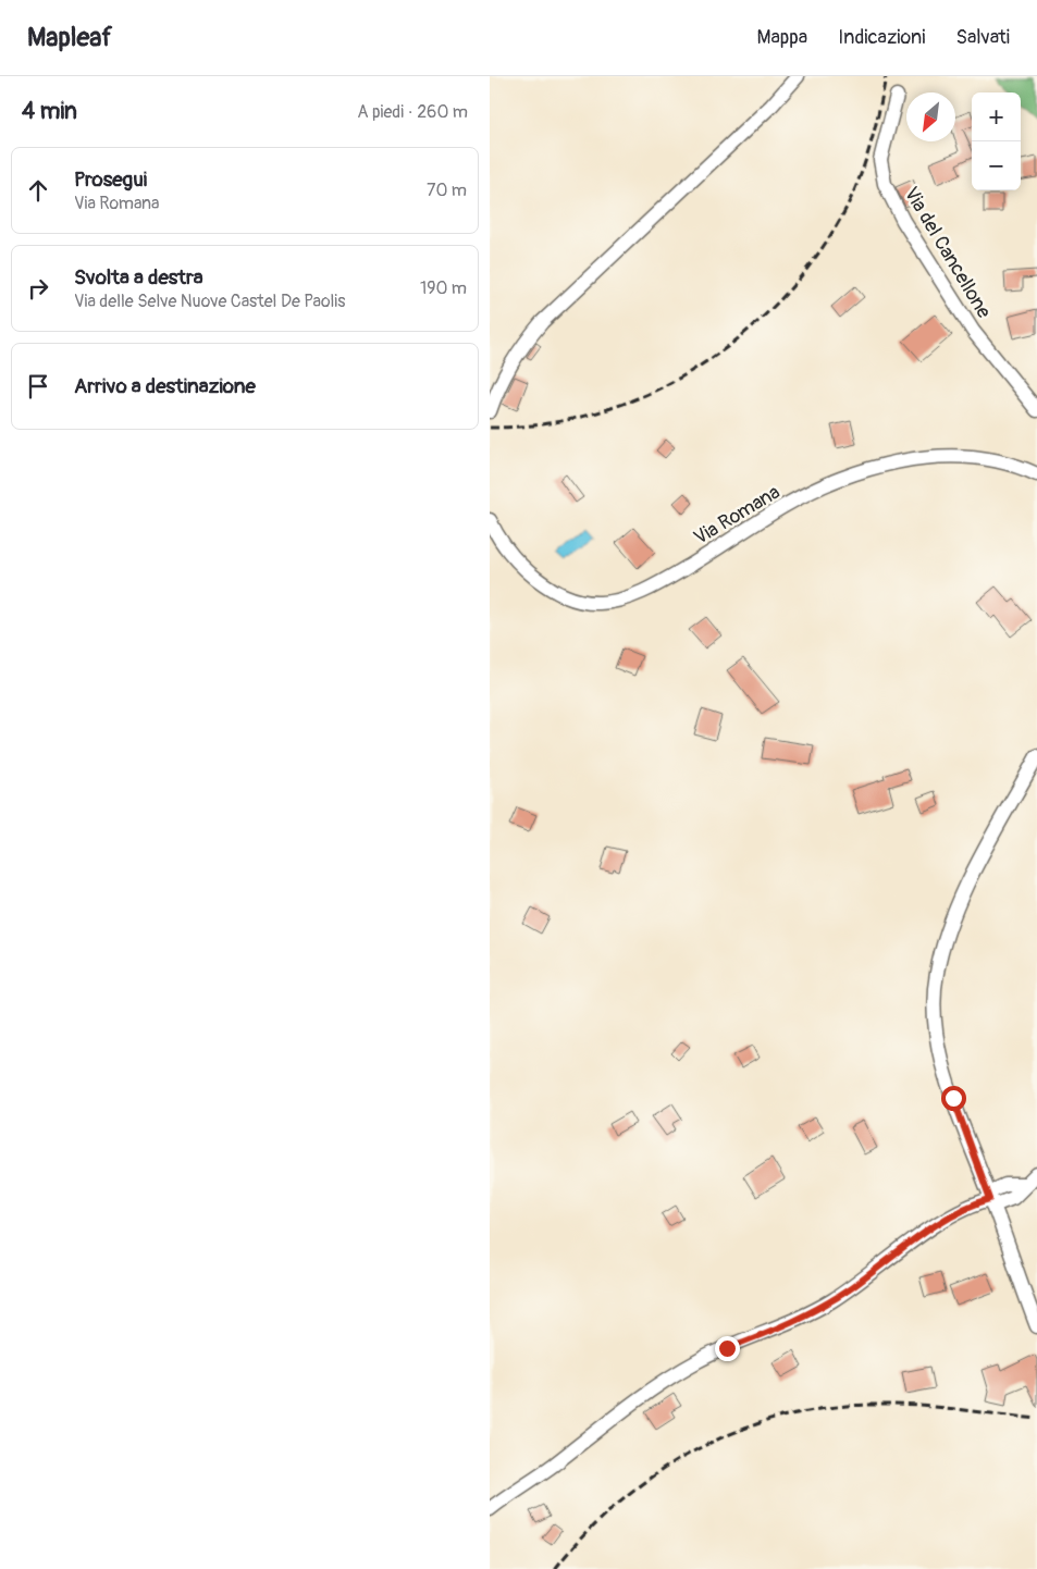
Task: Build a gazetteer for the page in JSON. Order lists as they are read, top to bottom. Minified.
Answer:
{"streets":{"street":["Via del Cancellone","Via Romana"]},"north":"bottom left","page":{"header":"Mapleaf","nav":["Mappa","Indicazioni","Salvati"],"heading":["4 min","A piedi · 260 m"],"map_buttons":["+","−"],"list":[["Prosegui","Via Romana","70 m"],["Svolta a destra","Via delle Selve Nuove Castel De Paolis","190 m"],"Arrivo a destinazione"]}}
